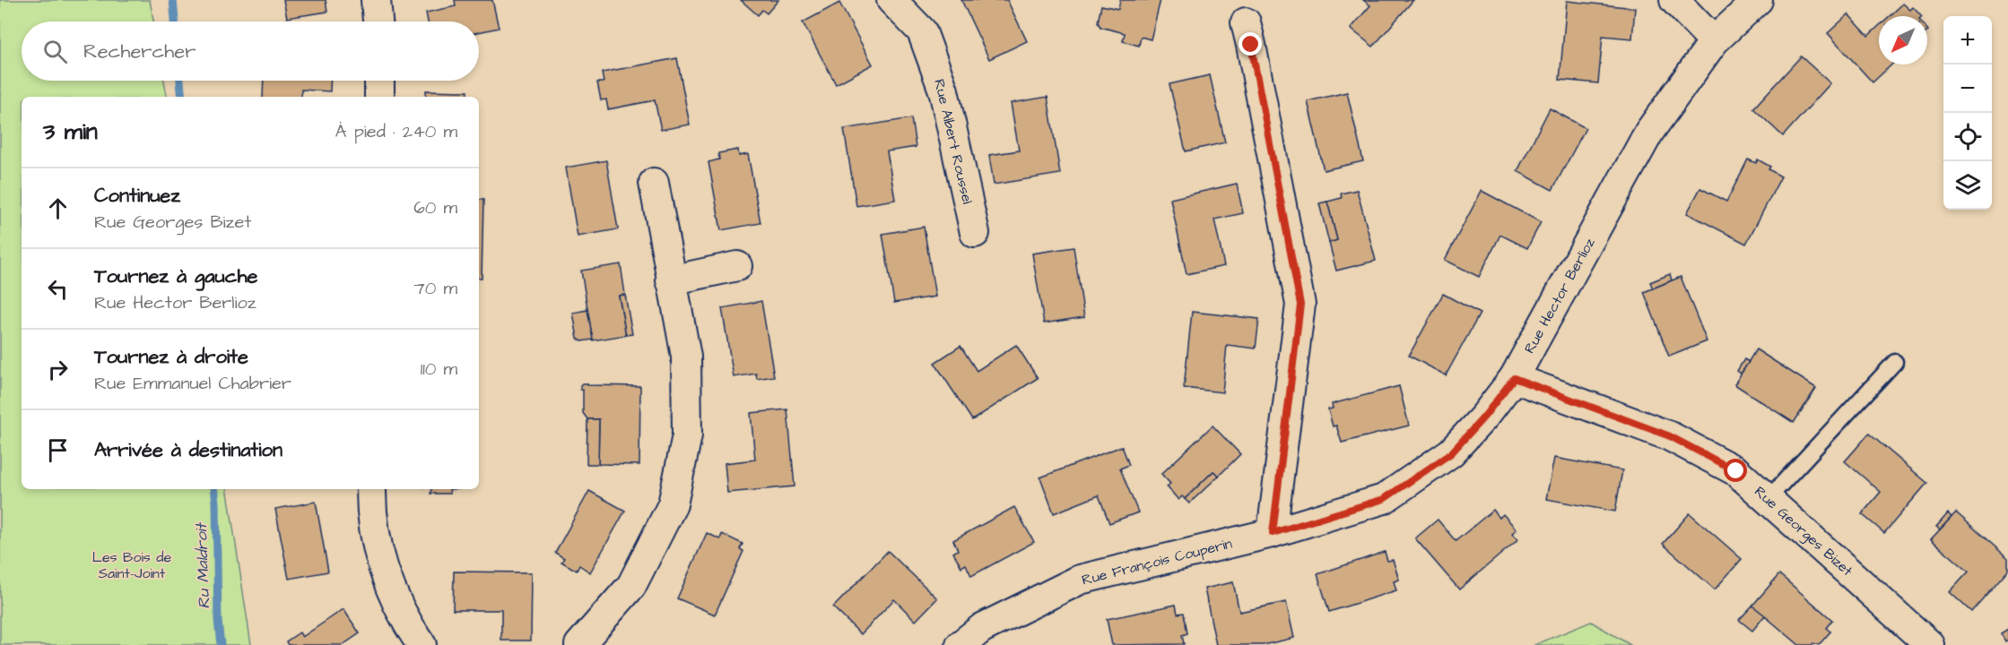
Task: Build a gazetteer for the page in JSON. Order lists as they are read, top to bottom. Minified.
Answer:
{"streets":{"street":["Rue Albert Roussel","Rue Hector Berlioz","Rue Georges Bizet","Rue François Couperin"]},"crossings":[["Rue Hector Berlioz","Rue Georges Bizet"],["Rue Hector Berlioz","Rue François Couperin"]],"water":["Ru Maldroit"],"parks":["Les Bois de Saint-Joint"],"north":"bottom left","page":{"map_buttons":["+","−"],"search":"Rechercher","heading":["3 min","À pied · 240 m"],"list":[["Continuez","Rue Georges Bizet","60 m"],["Tournez à gauche","Rue Hector Berlioz","70 m"],["Tournez à droite","Rue Emmanuel Chabrier","110 m"],"Arrivée à destination"]}}
